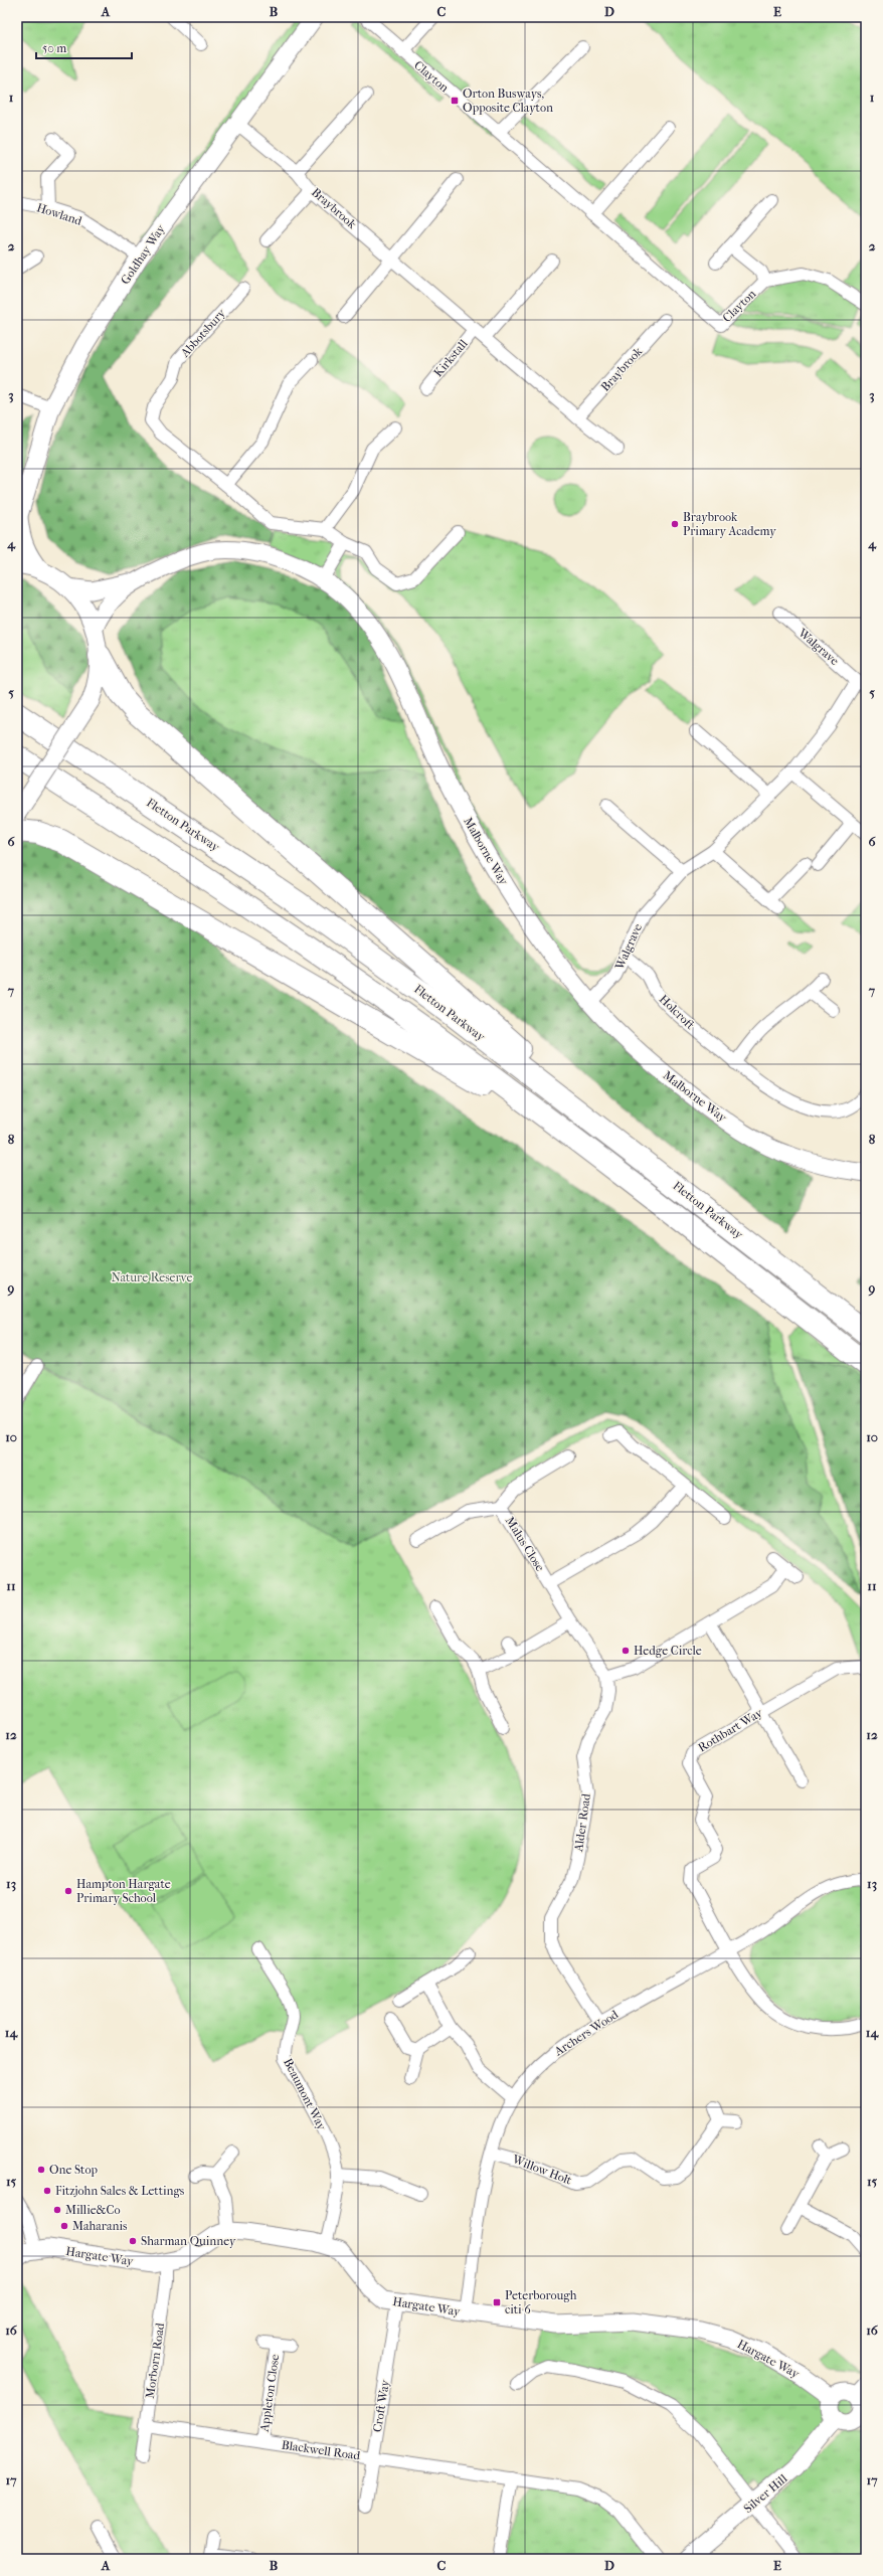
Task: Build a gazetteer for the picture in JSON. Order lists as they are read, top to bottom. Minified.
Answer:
{"streets":{"highway":["Fletton Parkway"],"street":["Clayton","Braybrook","Howland","Goldhay Way","Abbotsbury","Kirkstall","Walgrave","Malborne Way","Holcroft","Malus Close","Rothbart Way","Alder Road","Archers Wood","Beaumont Way","Willow Holt","Hargate Way","Morborn Road","Appleton Close","Croft Way","Blackwell Road","Silver Hill"]},"crossings":[["Braybrook","Goldhay Way"],["Braybrook","Kirkstall"],["Howland","Goldhay Way"],["Walgrave","Malborne Way"],["Walgrave","Holcroft"],["Malus Close","Alder Road"],["Rothbart Way","Archers Wood"],["Alder Road","Archers Wood"],["Archers Wood","Willow Holt"],["Archers Wood","Hargate Way"],["Beaumont Way","Hargate Way"],["Hargate Way","Morborn Road"],["Hargate Way","Croft Way"],["Morborn Road","Blackwell Road"],["Appleton Close","Blackwell Road"],["Croft Way","Blackwell Road"]],"parks":["Nature Reserve"],"places":{"transit":["Orton Busways, Opposite Clayton","Peterborough citi 6"],"other":["Braybrook Primary Academy","Hedge Circle","Hampton Hargate Primary School","One Stop","Fitzjohn Sales & Lettings","Millie&Co","Maharanis","Sharman Quinney"]},"scale_bar":"50 m","grid":{"columns":["A","B","C","D","E"],"rows":["1","2","3","4","5","6","7","8","9","10","11","12","13","14","15","16","17"]}}
